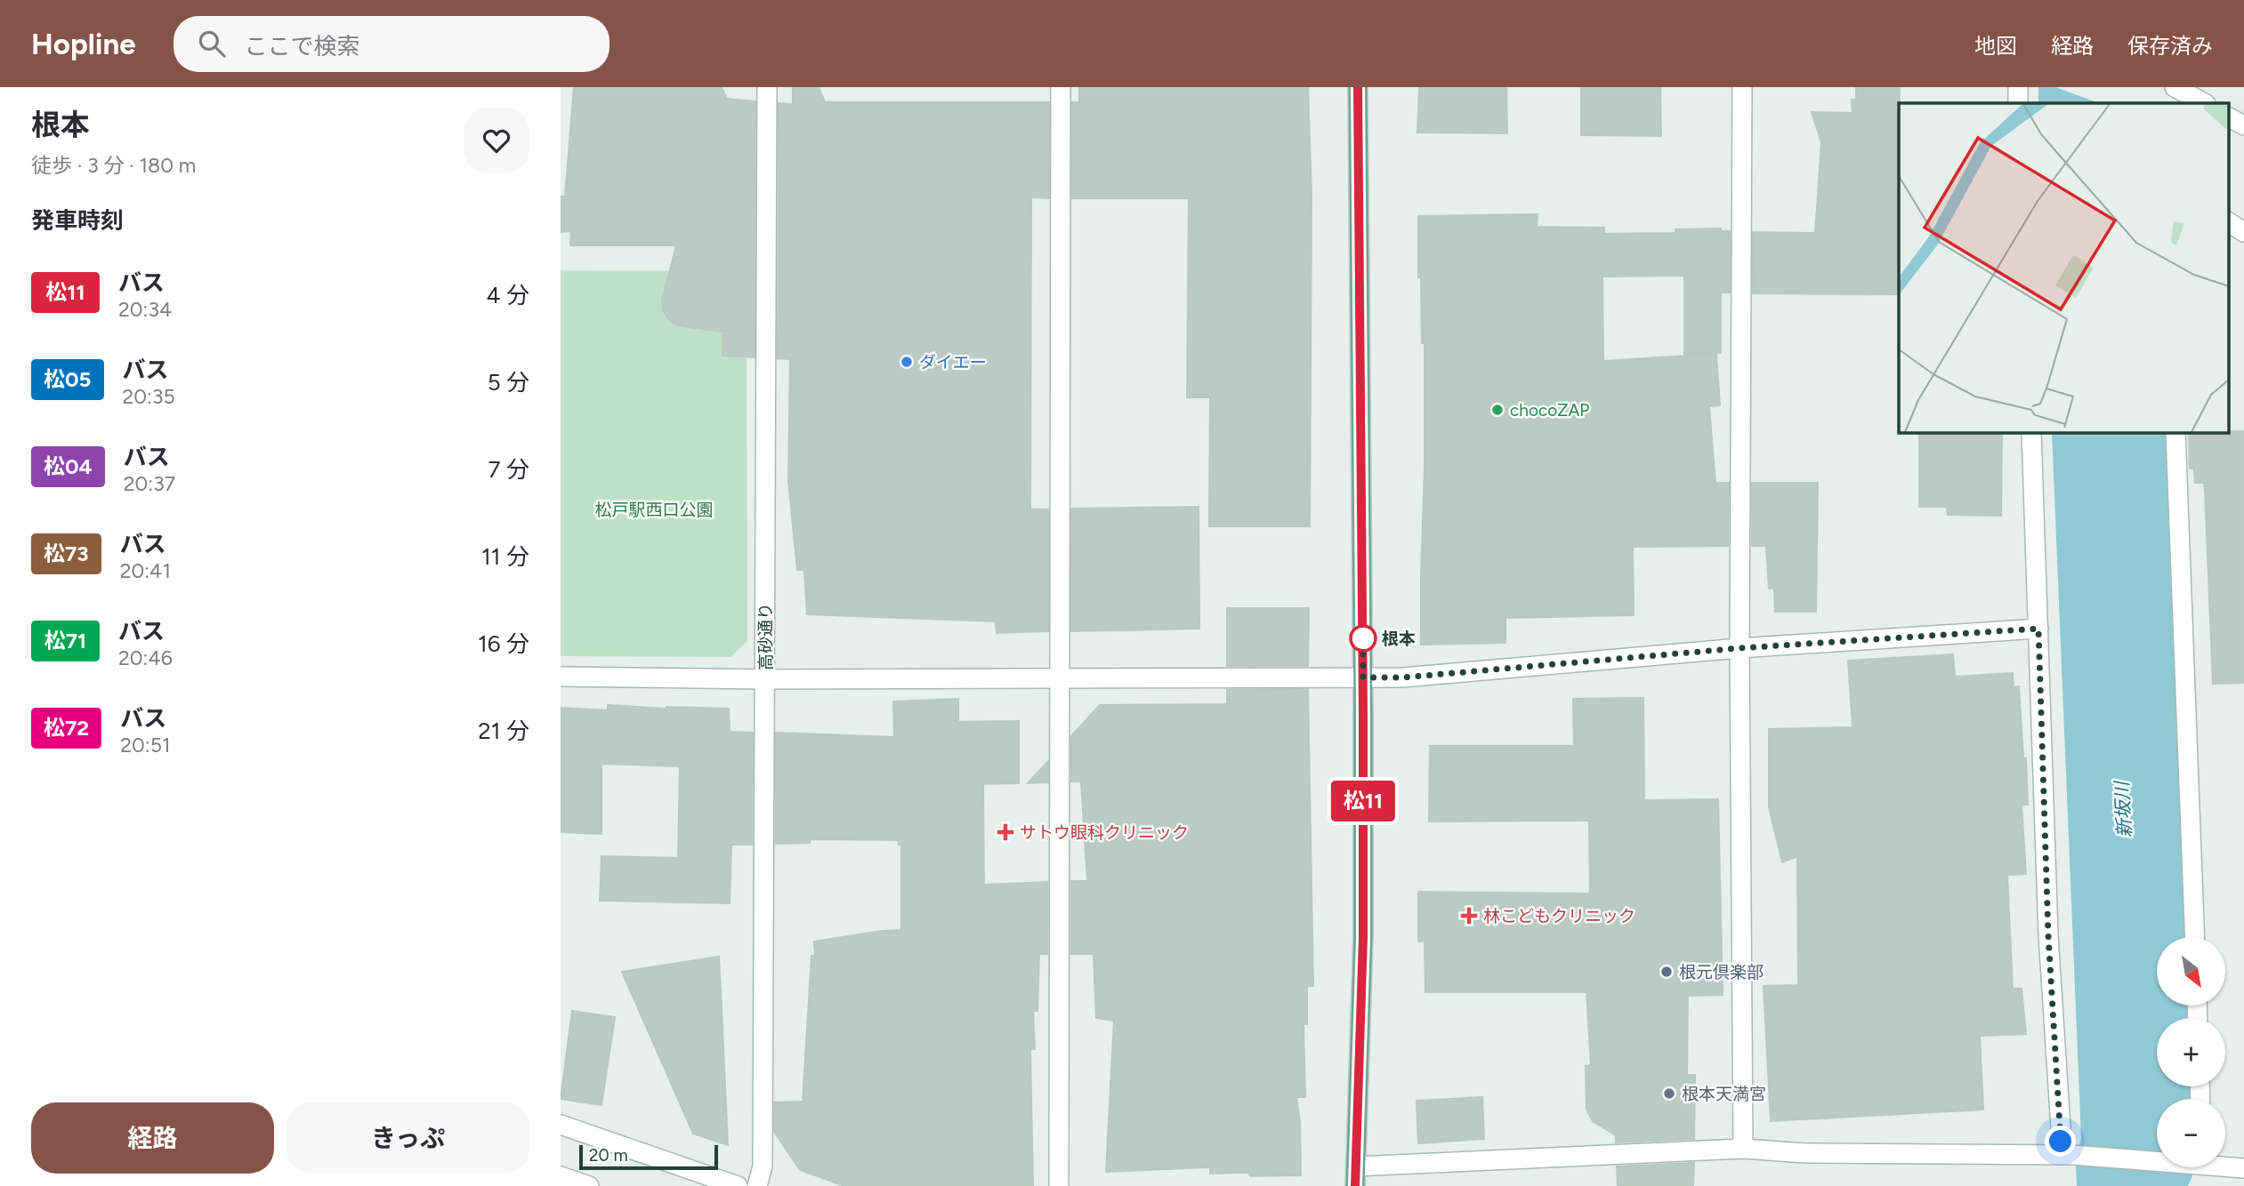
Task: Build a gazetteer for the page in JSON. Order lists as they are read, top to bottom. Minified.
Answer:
{"streets":{"street":["高砂通り"]},"water":["新坂川"],"parks":["松戸駅西口公園"],"places":{"other":["ダイエー","chocoZAP","根本","根元倶楽部","根本天満宮"],"health":["サトウ眼科クリニック","林こどもクリニック"]},"lines":["bus line 松11"],"scale_bar":"20 m","north":"bottom right","page":{"header":"Hopline","search":"ここで検索","nav":["地図","経路","保存済み"],"heading":[["根本","徒歩 · 3 分 · 180 m"],"発車時刻"],"on_map":"松11","list":[{"mark":"松11","name":"バス","note":"20:34","value":"4 分"},{"mark":"松05","name":"バス","note":"20:35","value":"5 分"},{"mark":"松04","name":"バス","note":"20:37","value":"7 分"},{"mark":"松73","name":"バス","note":"20:41","value":"11 分"},{"mark":"松71","name":"バス","note":"20:46","value":"16 分"},{"mark":"松72","name":"バス","note":"20:51","value":"21 分"}],"map_buttons":["+","−"],"buttons":["経路","きっぷ"],"scale":"20 m"}}
